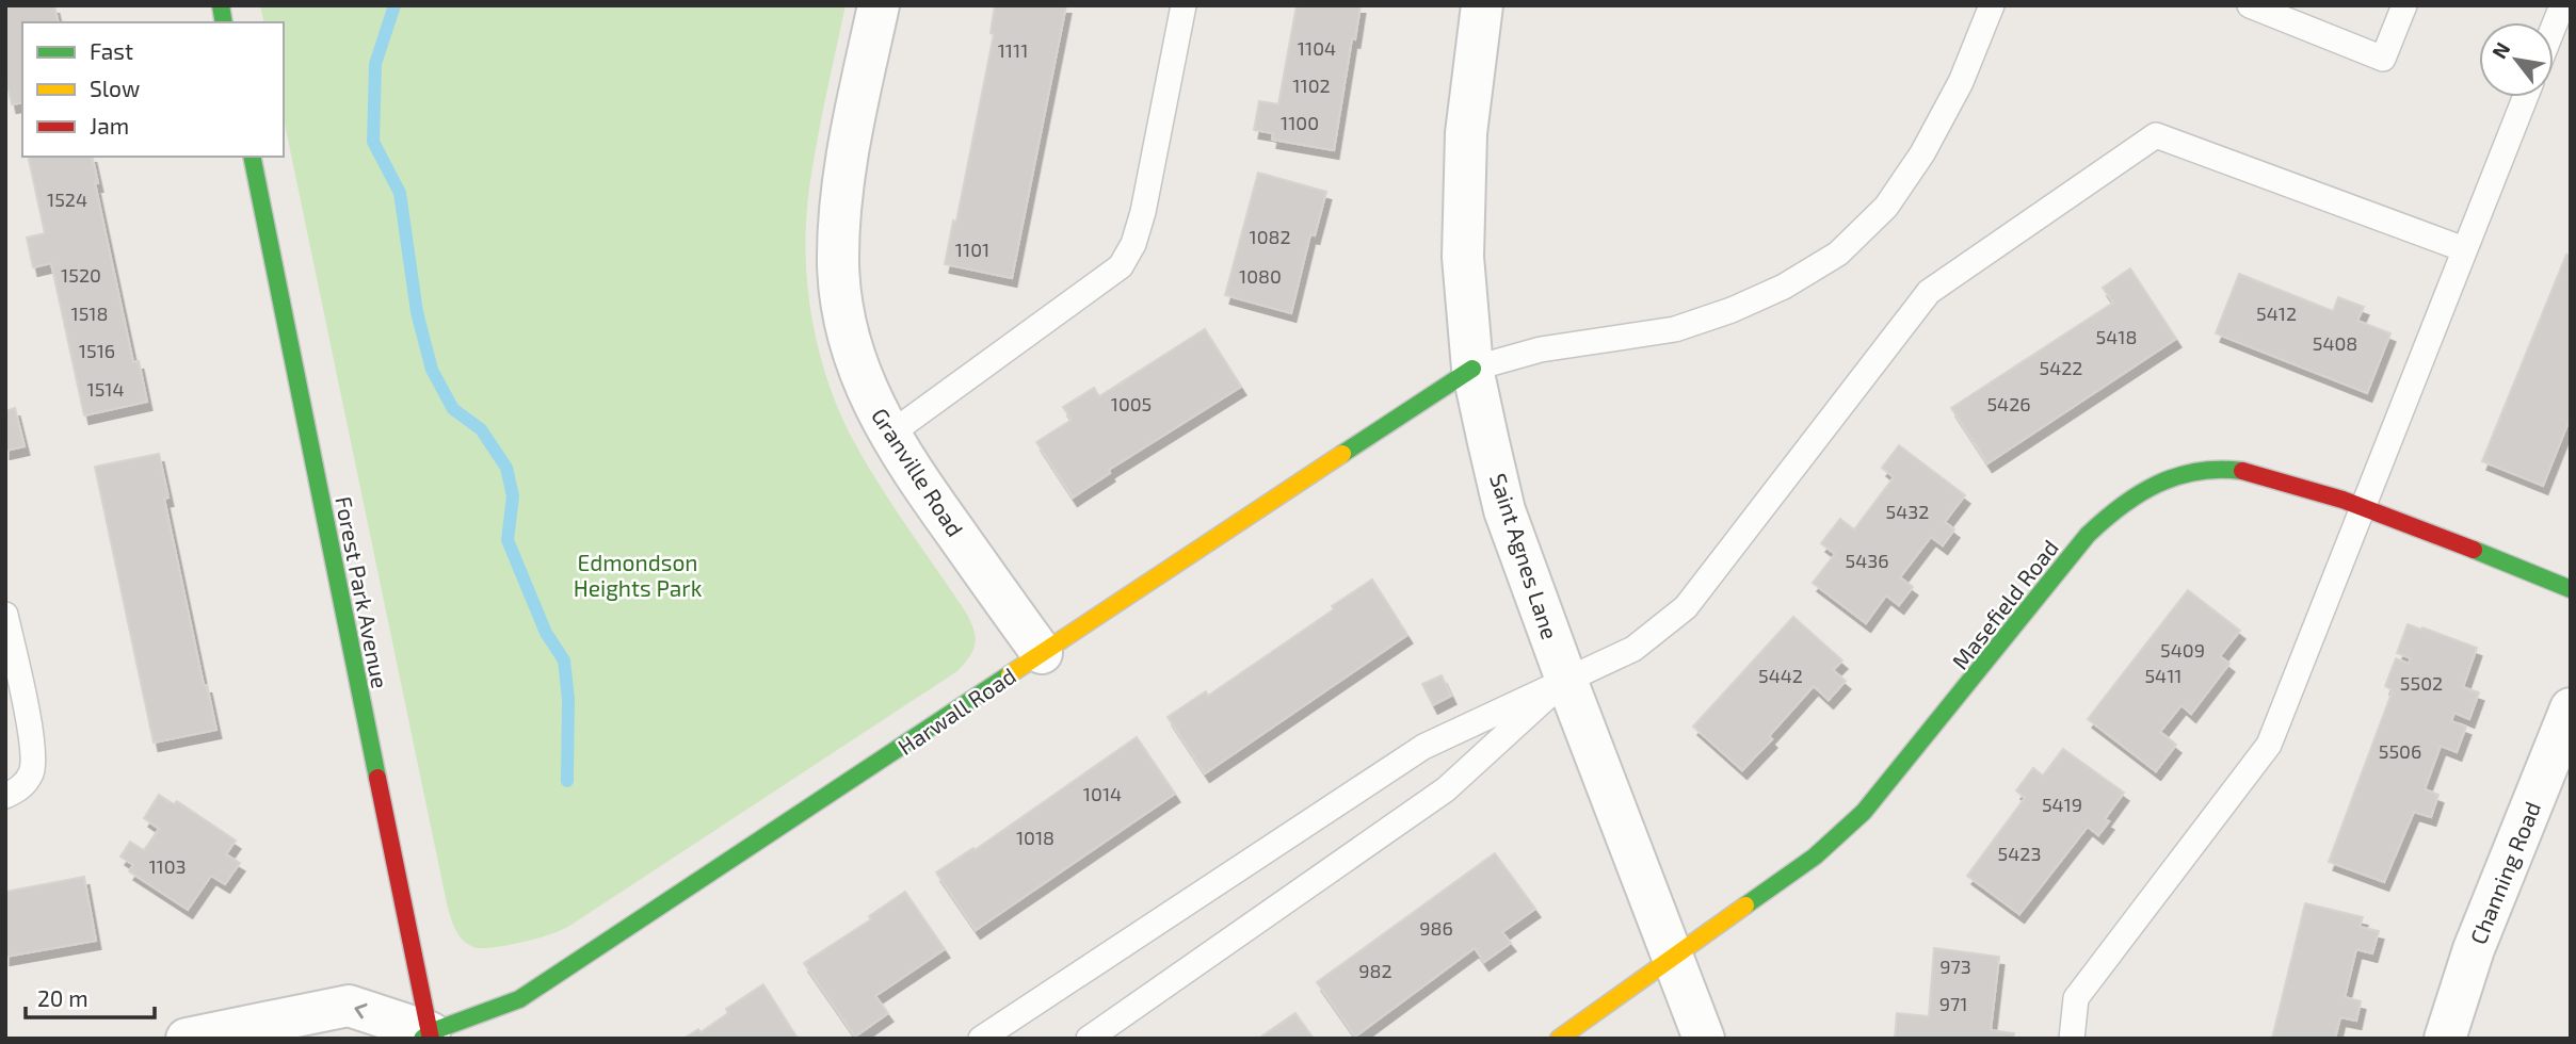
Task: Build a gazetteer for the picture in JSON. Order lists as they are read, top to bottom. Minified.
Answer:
{"streets":{"street":["Granville Road","Saint Agnes Lane","Forest Park Avenue","Masefield Road","Harwall Road","Channing Road"]},"crossings":[["Granville Road","Harwall Road"],["Saint Agnes Lane","Masefield Road"],["Saint Agnes Lane","Harwall Road"],["Forest Park Avenue","Harwall Road"]],"parks":["Edmondson Heights Park"],"house_numbers":["1104","1111","1102","1100","1524","1082","1101","1520","1080","1518","5412","5418","5408","1516","5422","1514","1005","5426","5432","5436","5409","5442","5411","5502","5506","1014","5419","1018","5423","1103","986","973","982","971"],"legend":["Fast","Slow","Jam"],"scale_bar":"20 m","north":"top left"}
